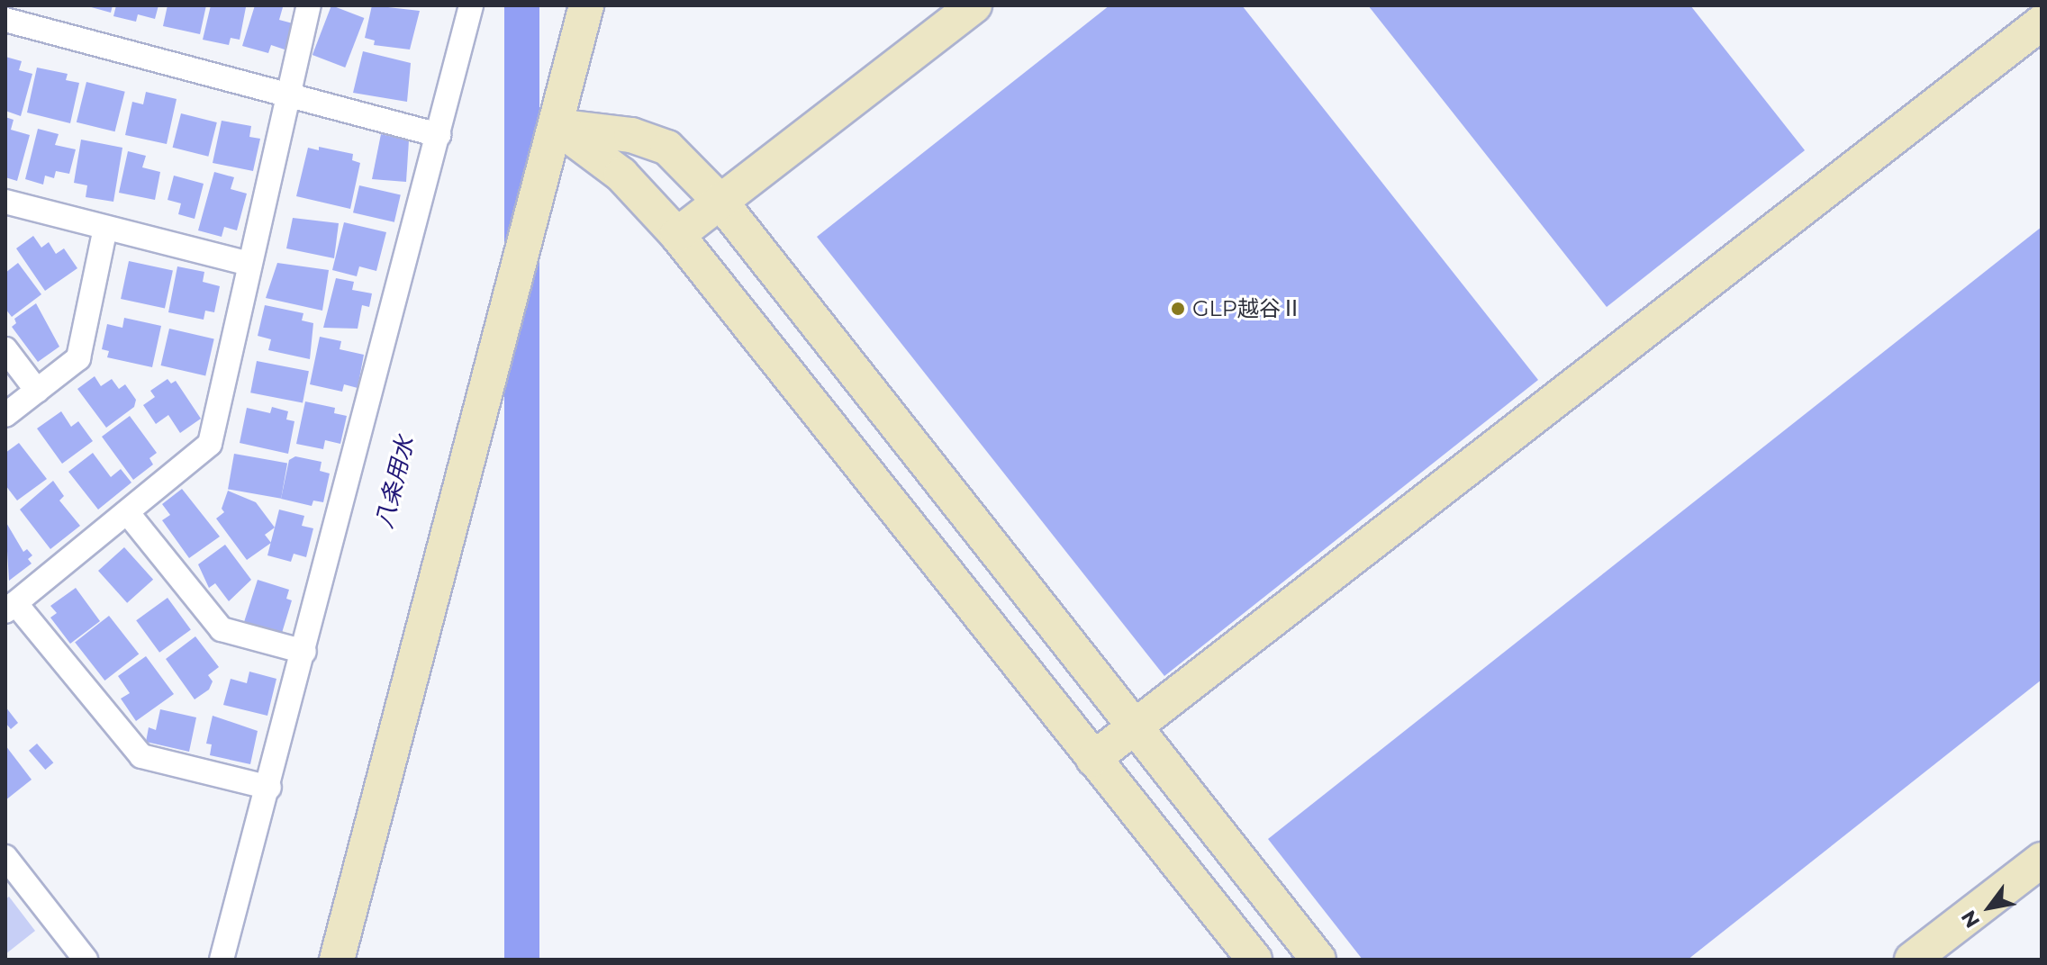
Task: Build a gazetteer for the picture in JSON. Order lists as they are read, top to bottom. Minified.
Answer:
{"water":["八条用水"],"places":["GLP越谷Ⅱ"],"north":"bottom left"}
